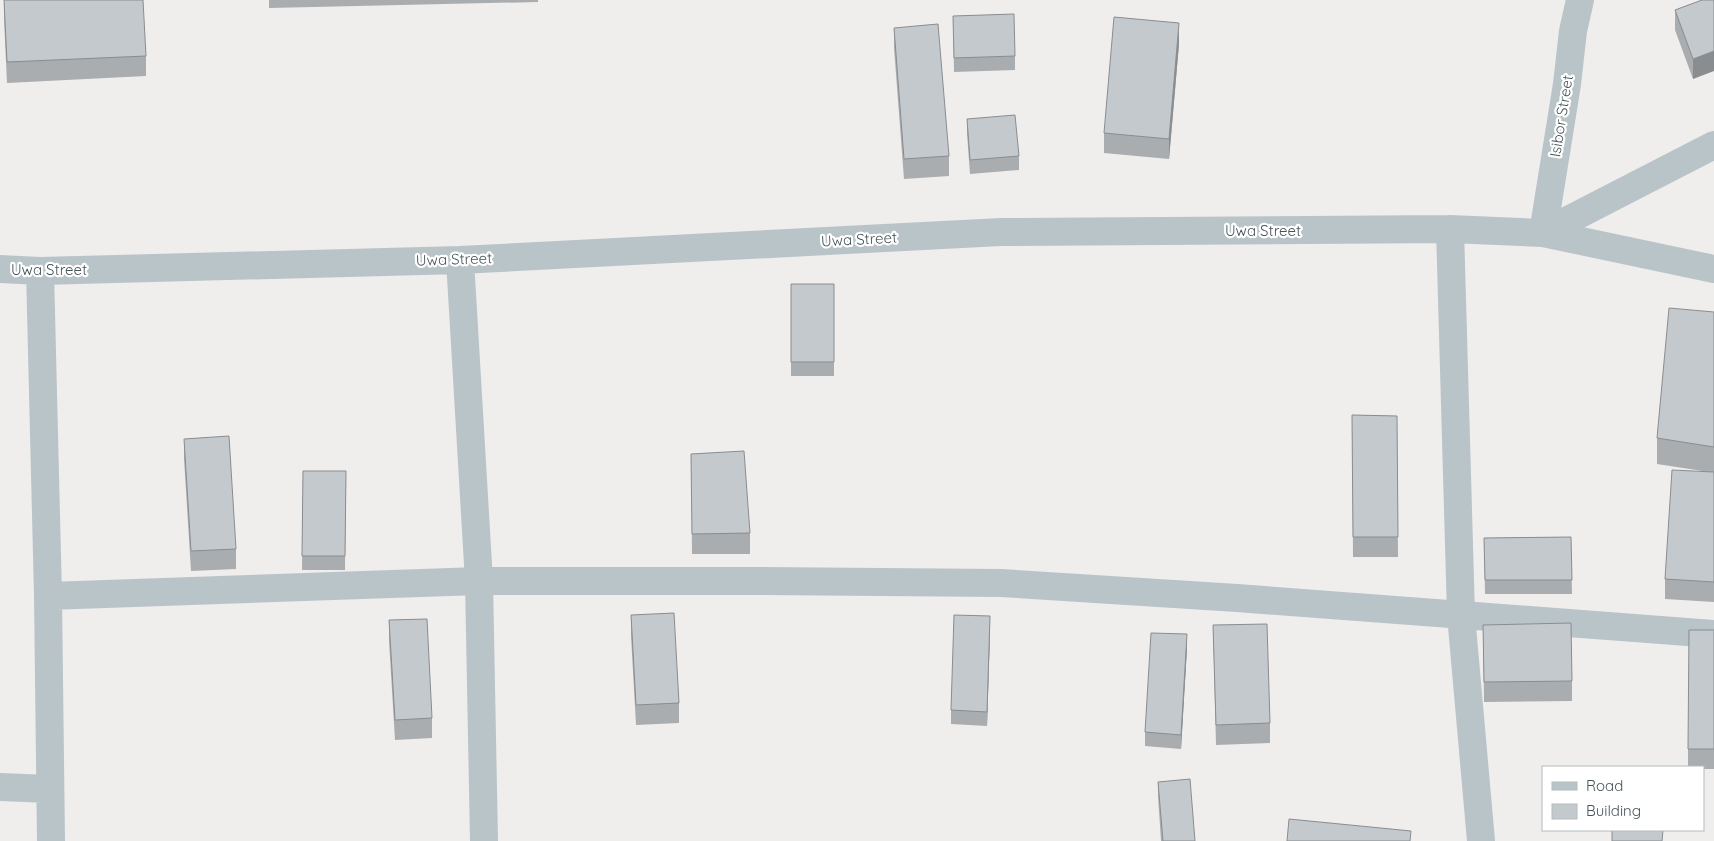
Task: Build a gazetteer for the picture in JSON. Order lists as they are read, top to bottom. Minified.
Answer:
{"streets":{"street":["Isibor Street","Uwa Street"]},"crossings":[["Isibor Street","Uwa Street"]],"legend":["Road","Building"]}
